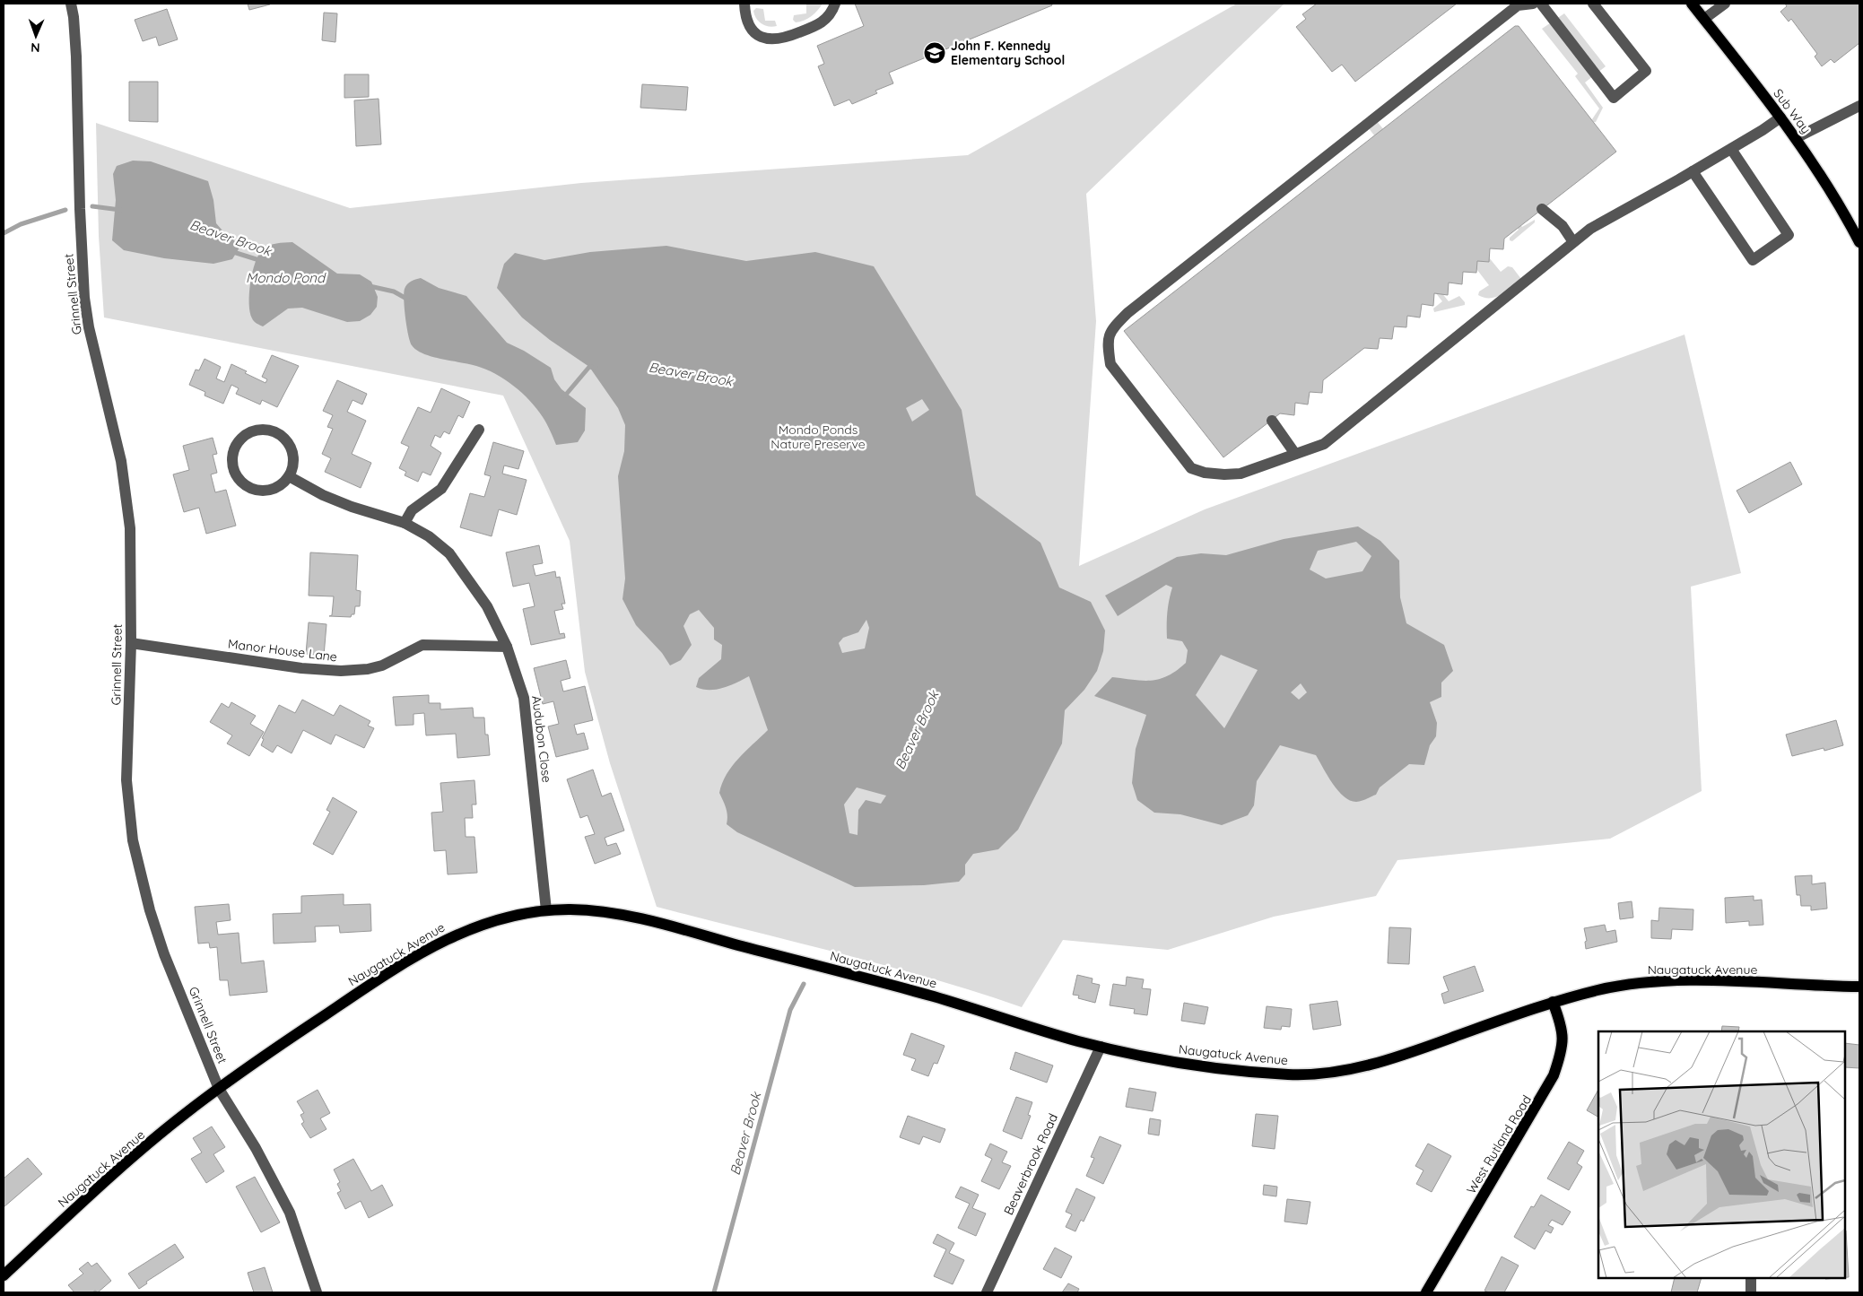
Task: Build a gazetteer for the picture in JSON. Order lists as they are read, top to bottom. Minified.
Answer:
{"streets":{"main road":["Sub Way","Naugatuck Avenue","West Rutland Road"],"street":["Grinnell Street","Manor House Lane","Audubon Close","Beaverbrook Road"]},"crossings":[["Grinnell Street","Manor House Lane"],["Grinnell Street","Naugatuck Avenue"],["Manor House Lane","Audubon Close"],["Audubon Close","Naugatuck Avenue"],["Naugatuck Avenue","West Rutland Road"],["Naugatuck Avenue","Beaverbrook Road"]],"water":["Beaver Brook","Mondo Pond"],"parks":["Mondo Ponds Nature Preserve"],"places":{"school or university":["John F. Kennedy Elementary School"]},"north":"bottom"}
